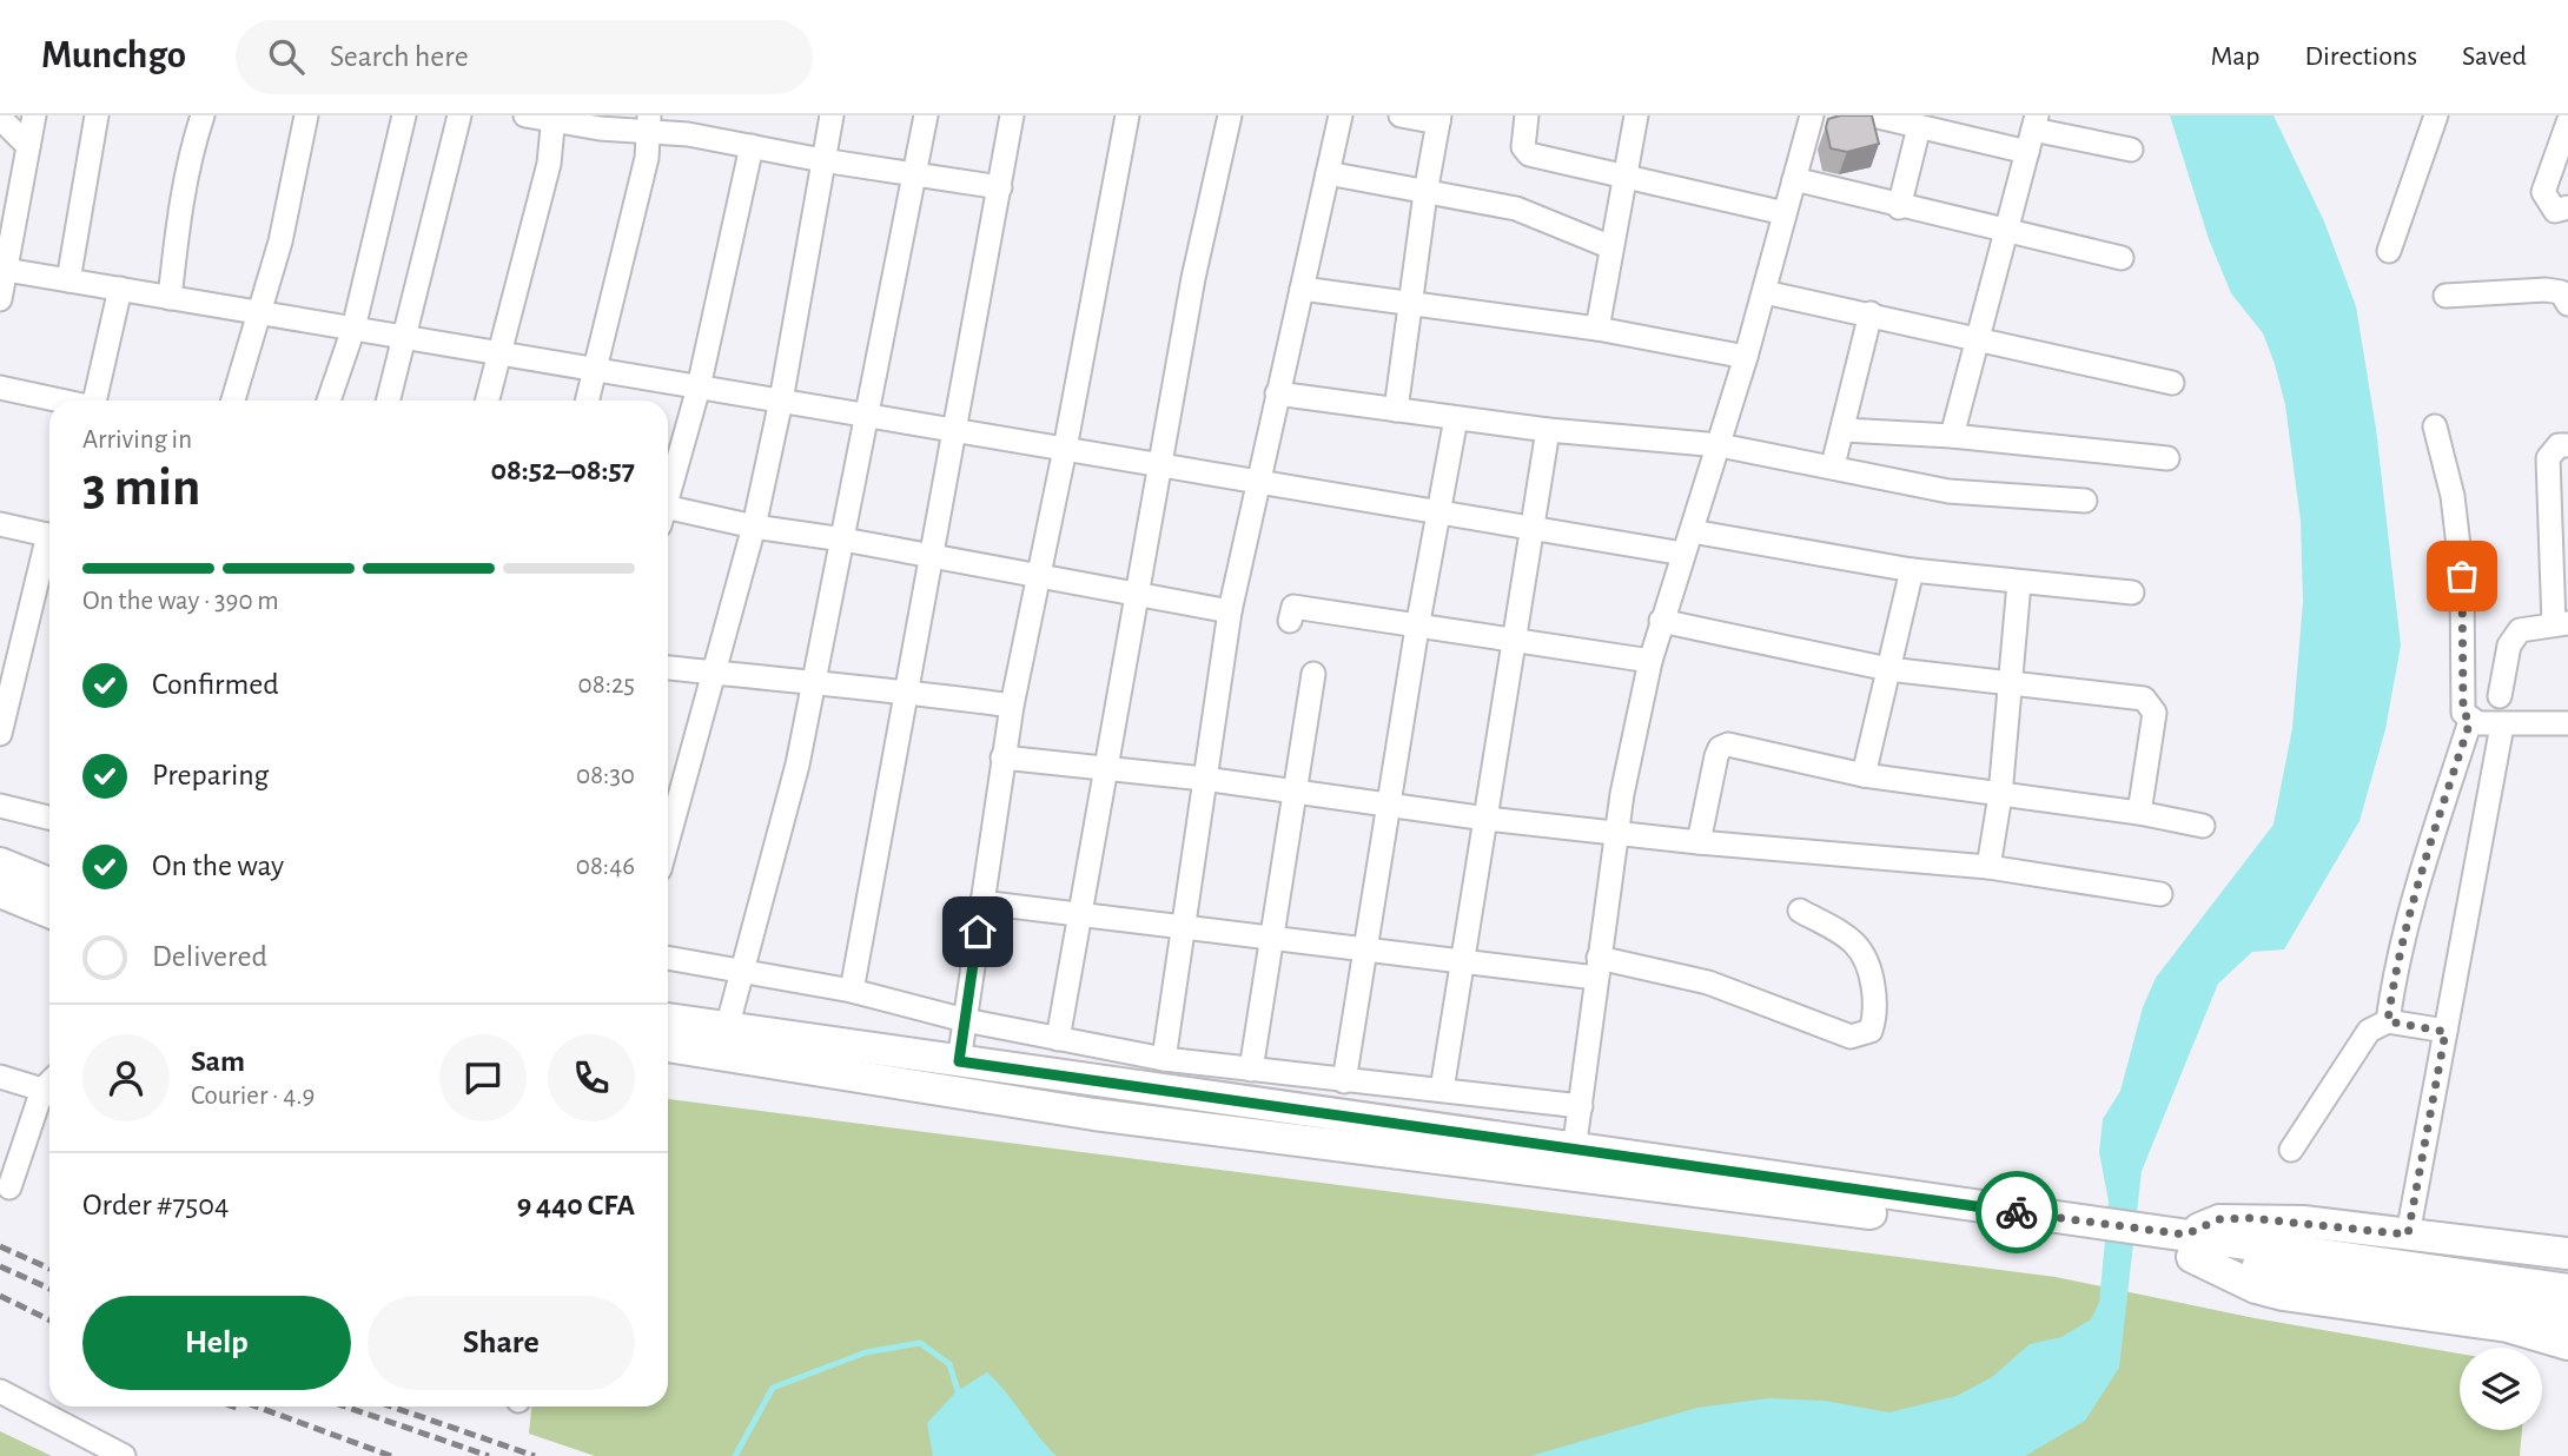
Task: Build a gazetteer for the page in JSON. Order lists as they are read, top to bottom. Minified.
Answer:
{"page":{"header":"Munchgo","search":"Search here","nav":["Map","Directions","Saved"],"heading":["3 min","Arriving in","08:52–08:57"],"panel":["Sam","Courier · 4.9","Order #7504","9 440 CFA"],"bar":"On the way · 390 m","list":[["Confirmed","08:25"],["Preparing","08:30"],["On the way","08:46"],"Delivered"],"buttons":["Help","Share"]}}
